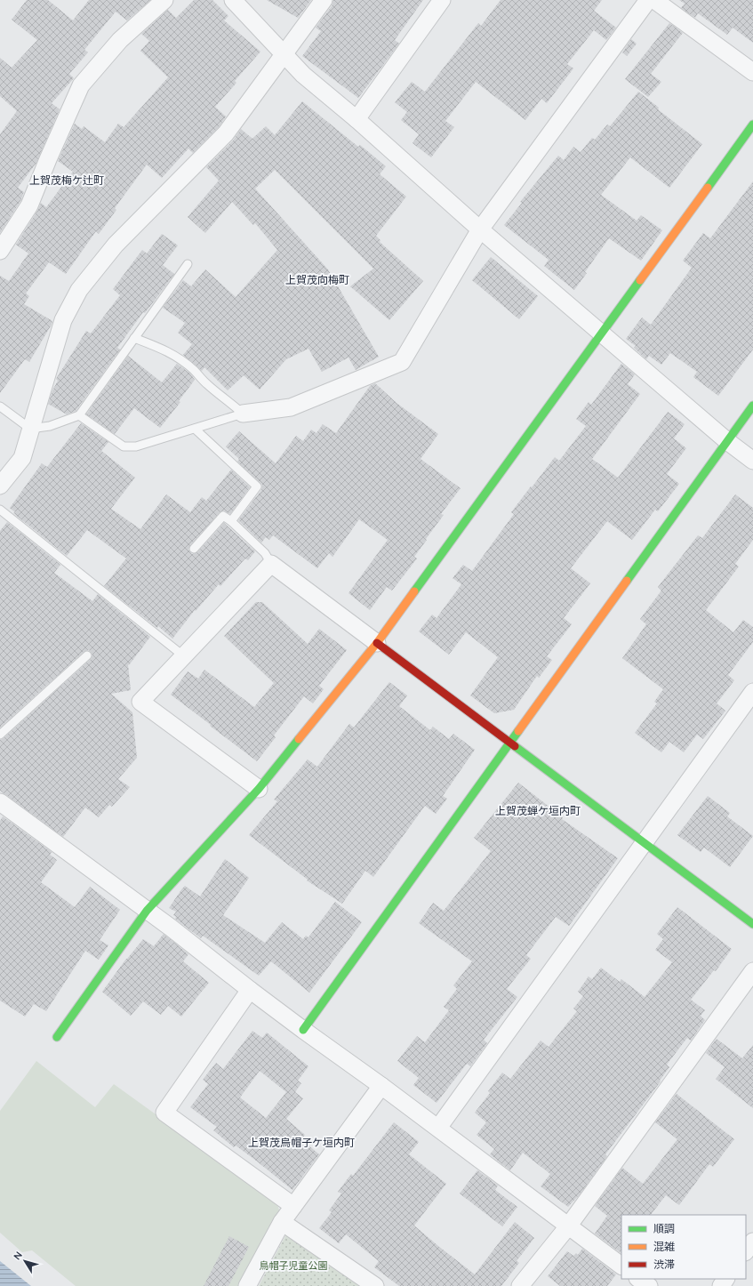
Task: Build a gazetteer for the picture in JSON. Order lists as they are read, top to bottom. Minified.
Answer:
{"districts":["上賀茂梅ケ辻町","上賀茂向梅町","上賀茂蝉ケ垣内町","上賀茂烏帽子ケ垣内町"],"parks":["鳥帽子児童公園"],"legend":["順調","混雑","渋滞"],"north":"top left"}
